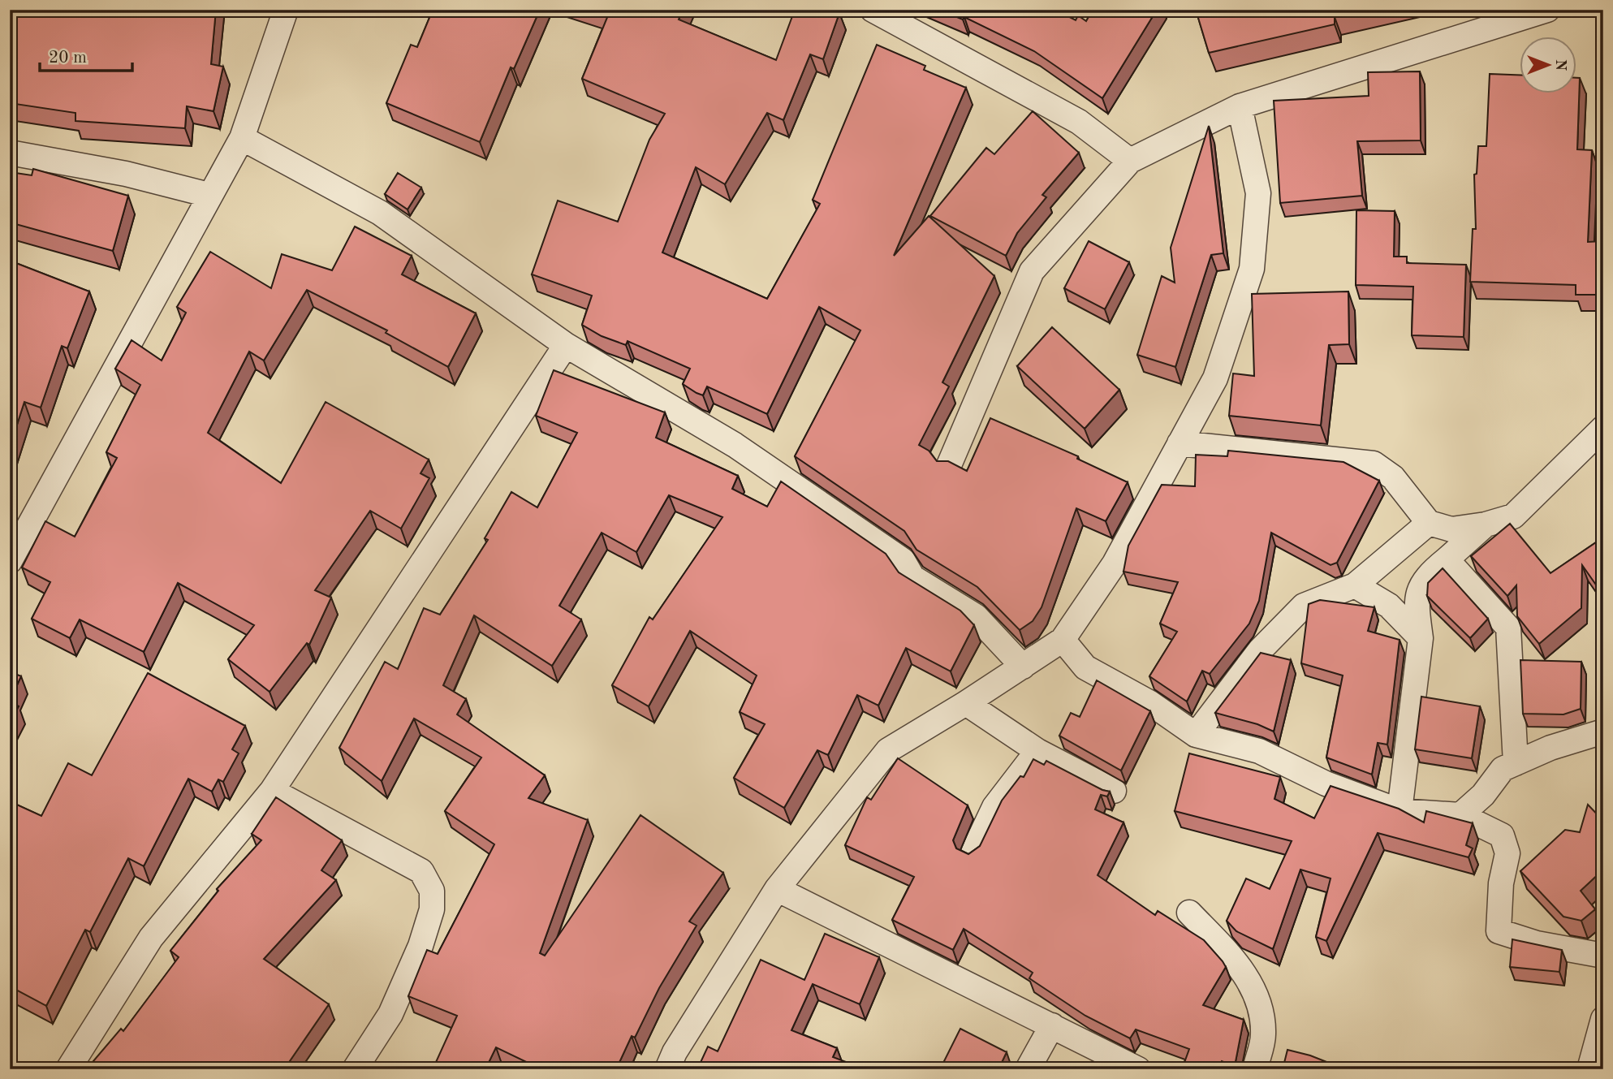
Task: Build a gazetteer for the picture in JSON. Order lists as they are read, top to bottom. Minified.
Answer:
{"scale_bar":"20 m","north":"right"}
